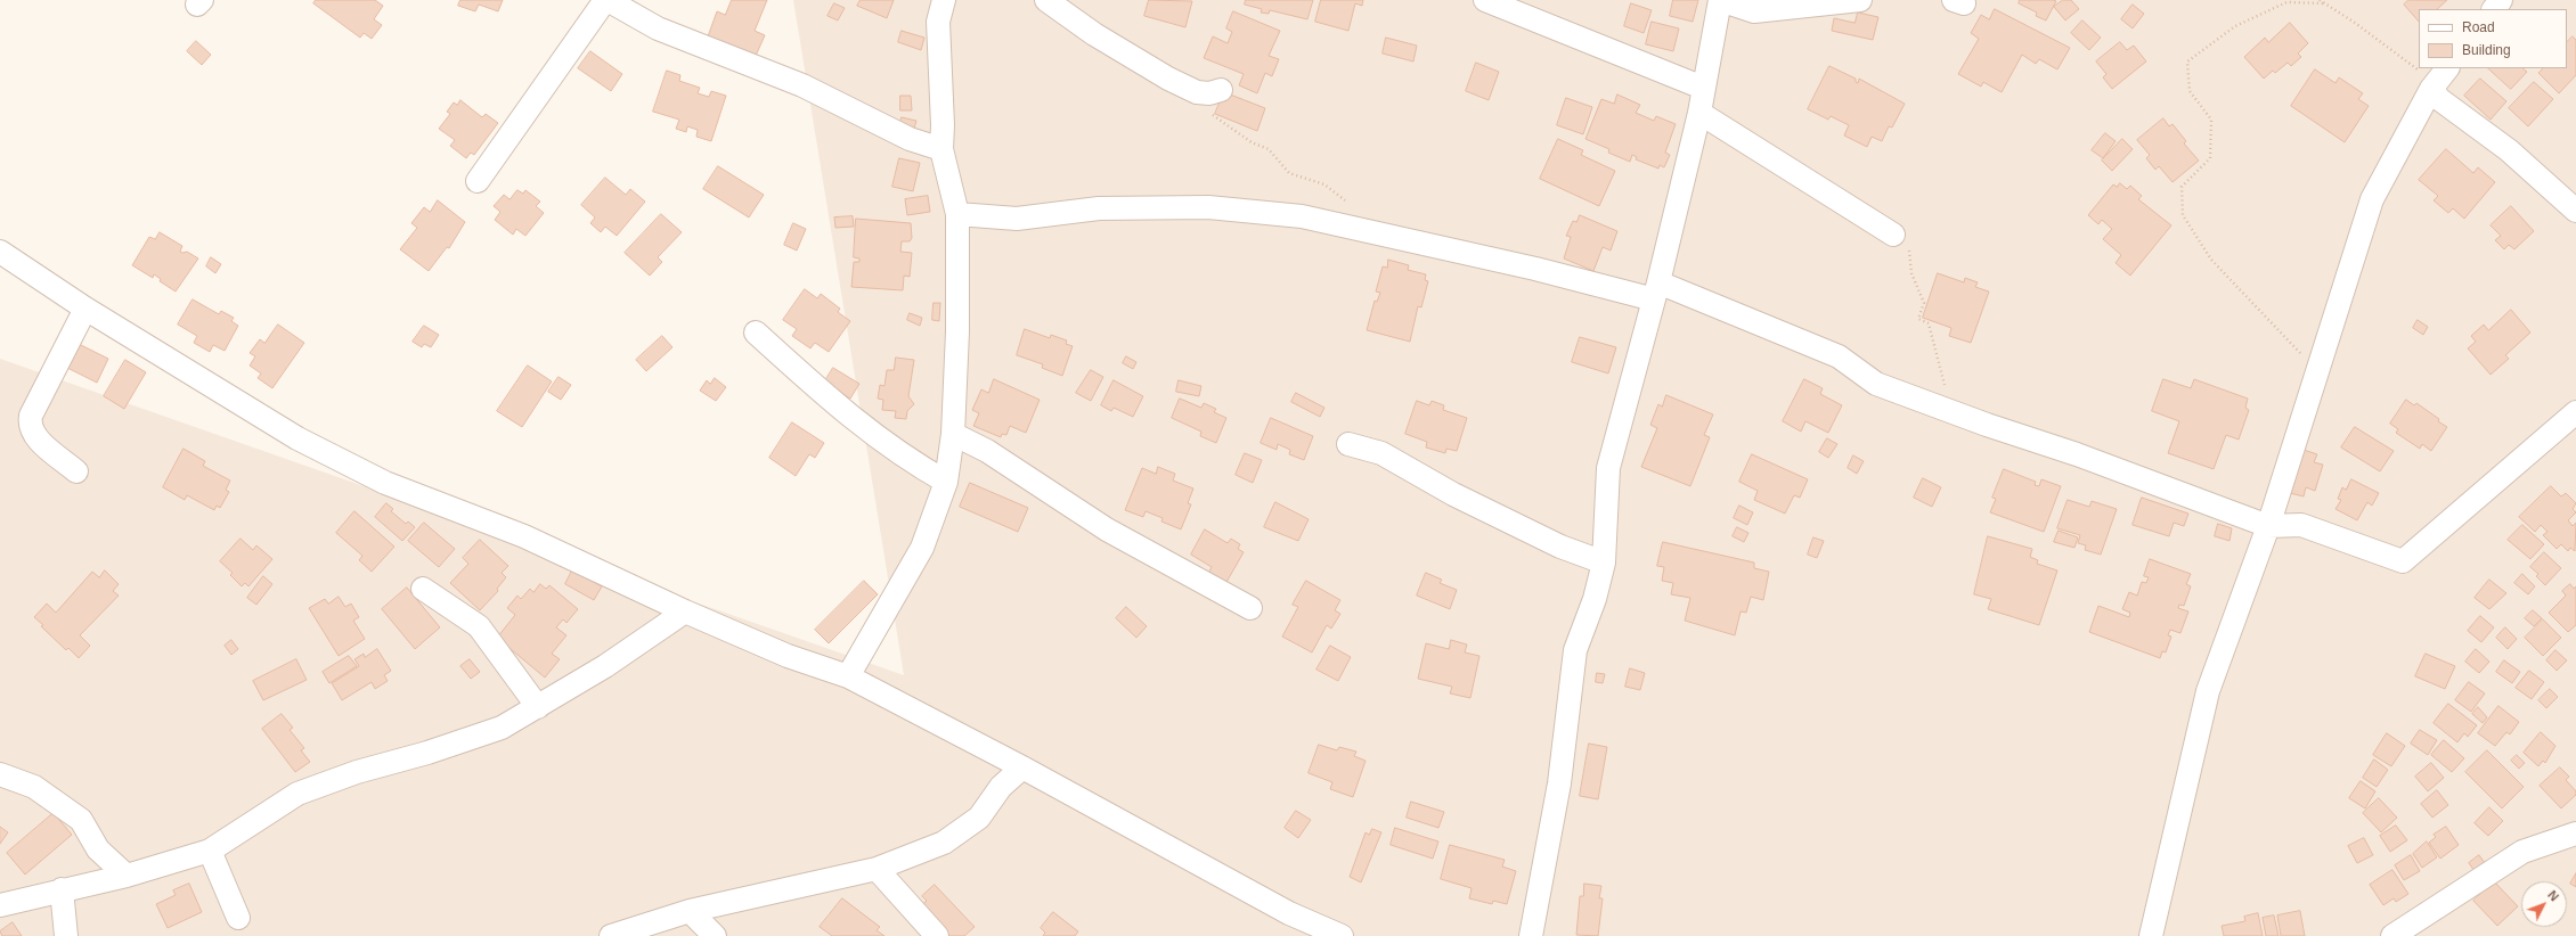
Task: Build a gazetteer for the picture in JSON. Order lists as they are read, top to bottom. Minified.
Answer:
{"legend":["Road","Building"],"north":"top right"}
